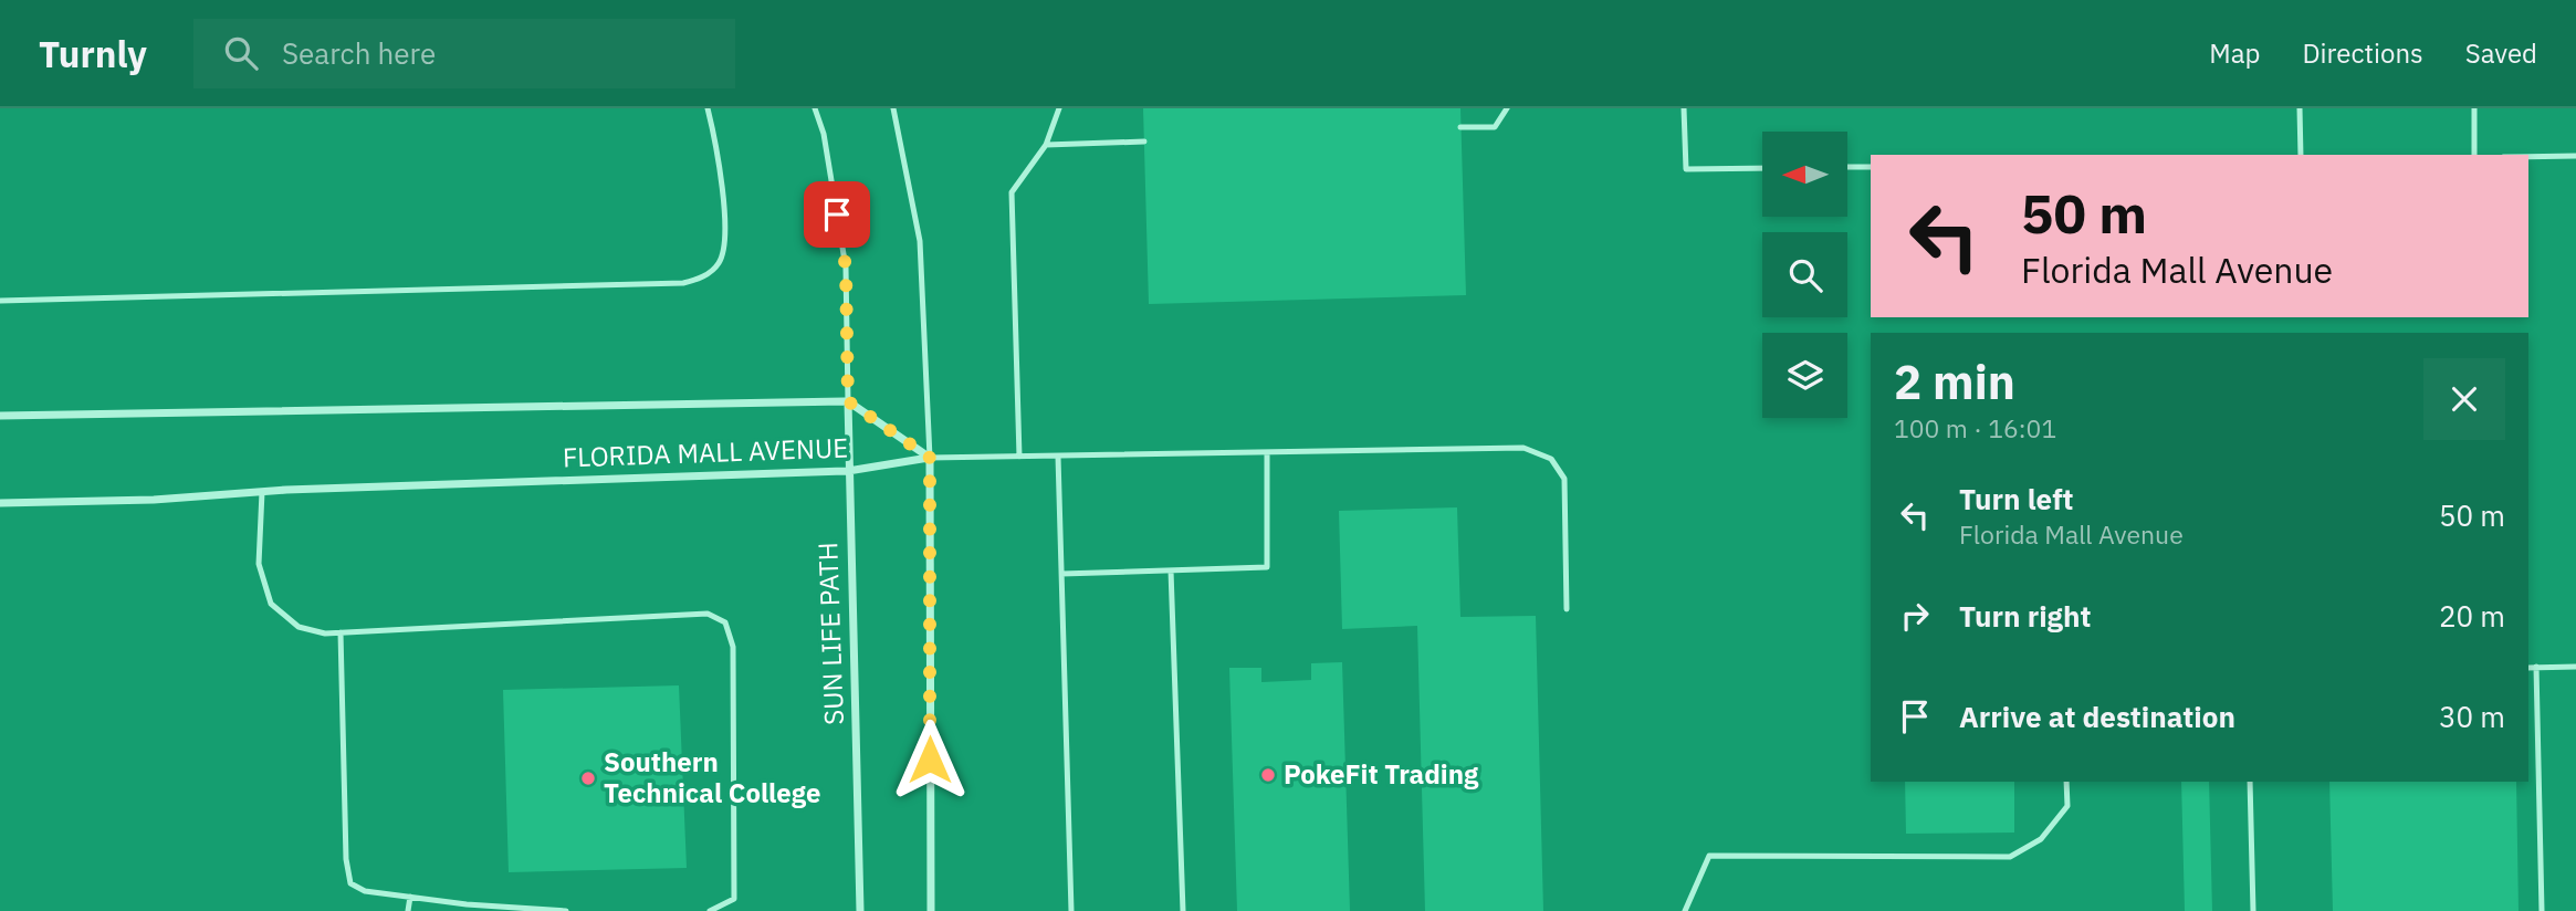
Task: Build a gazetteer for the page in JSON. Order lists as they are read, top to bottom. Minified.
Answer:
{"streets":{"street":["FLORIDA MALL AVENUE","SUN LIFE PATH"]},"crossings":[["FLORIDA MALL AVENUE","SUN LIFE PATH"]],"places":["PokeFit Trading","Southern Technical College"],"north":"left","page":{"header":"Turnly","search":"Search here","nav":["Map","Directions","Saved"],"turn":["50 m","Florida Mall Avenue"],"heading":["2 min","100 m · 16:01"],"list":[{"name":"Turn left","note":"Florida Mall Avenue","value":"50 m"},{"name":"Turn right","value":"20 m"},{"name":"Arrive at destination","value":"30 m"}]}}
